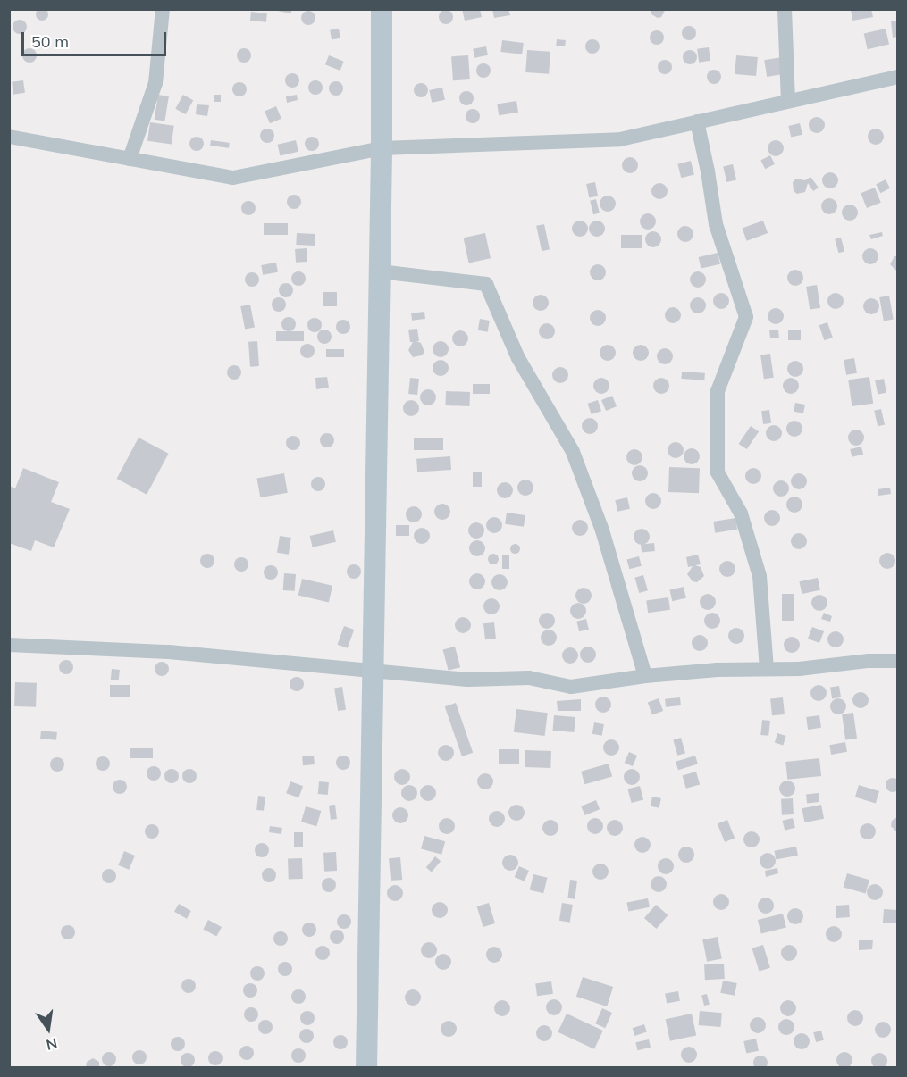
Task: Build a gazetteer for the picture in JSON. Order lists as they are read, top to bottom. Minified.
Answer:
{"scale_bar":"50 m","north":"bottom"}
